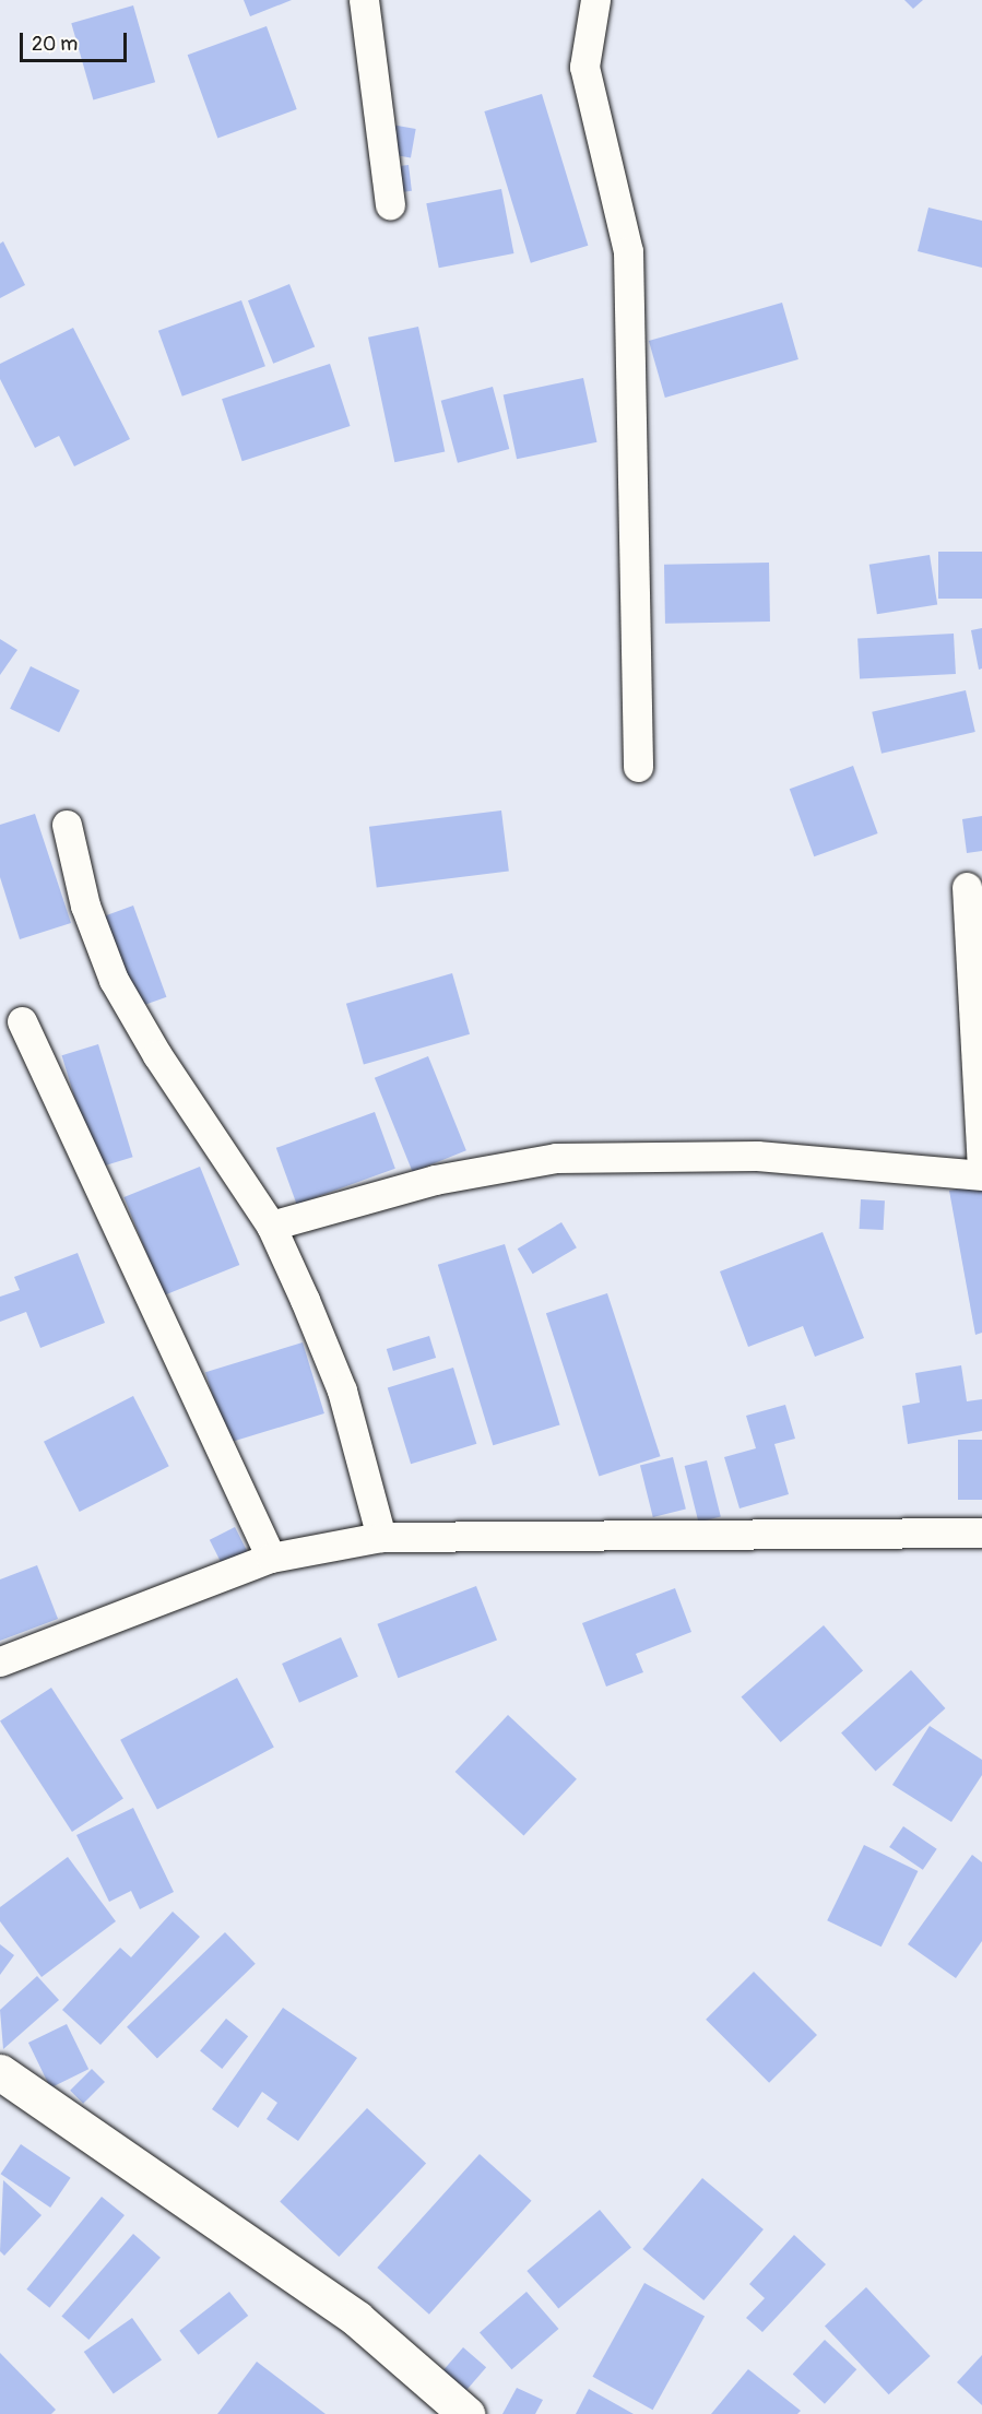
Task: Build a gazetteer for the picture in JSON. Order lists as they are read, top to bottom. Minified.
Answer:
{"scale_bar":"20 m"}
